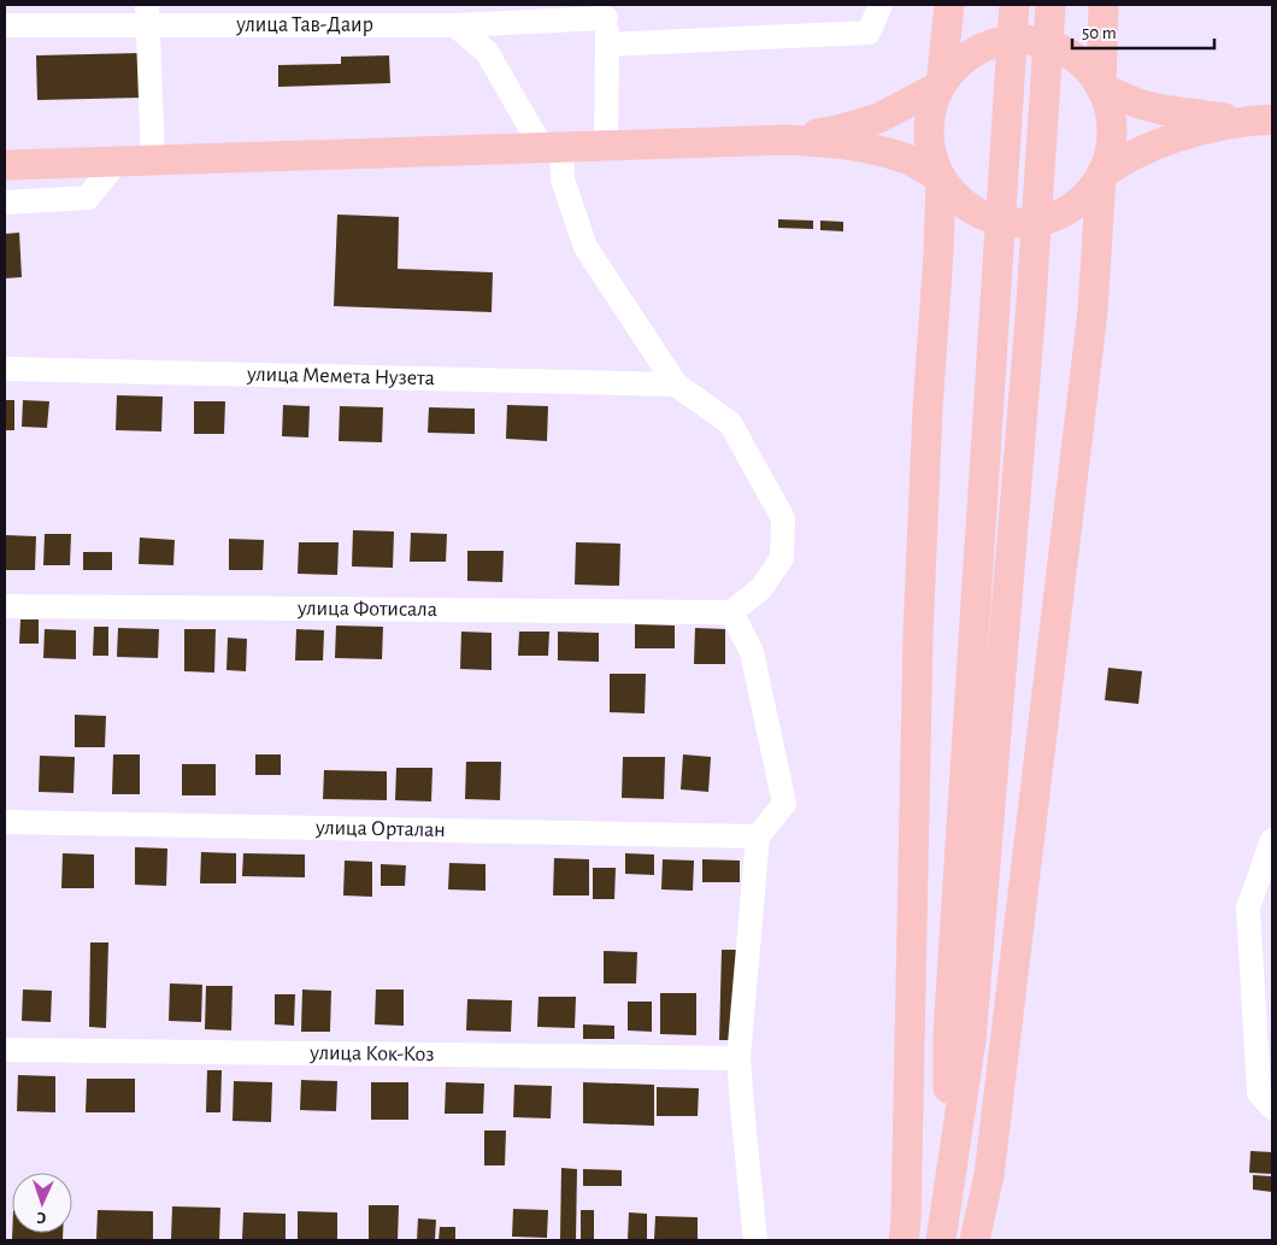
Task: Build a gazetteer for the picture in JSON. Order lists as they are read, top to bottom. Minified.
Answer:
{"streets":{"street":["улица Тав-Даир","улица Мемета Нузета","улица Фотисала","улица Орталан","улица Кок-Коз"]},"scale_bar":"50 m","north":"bottom"}
